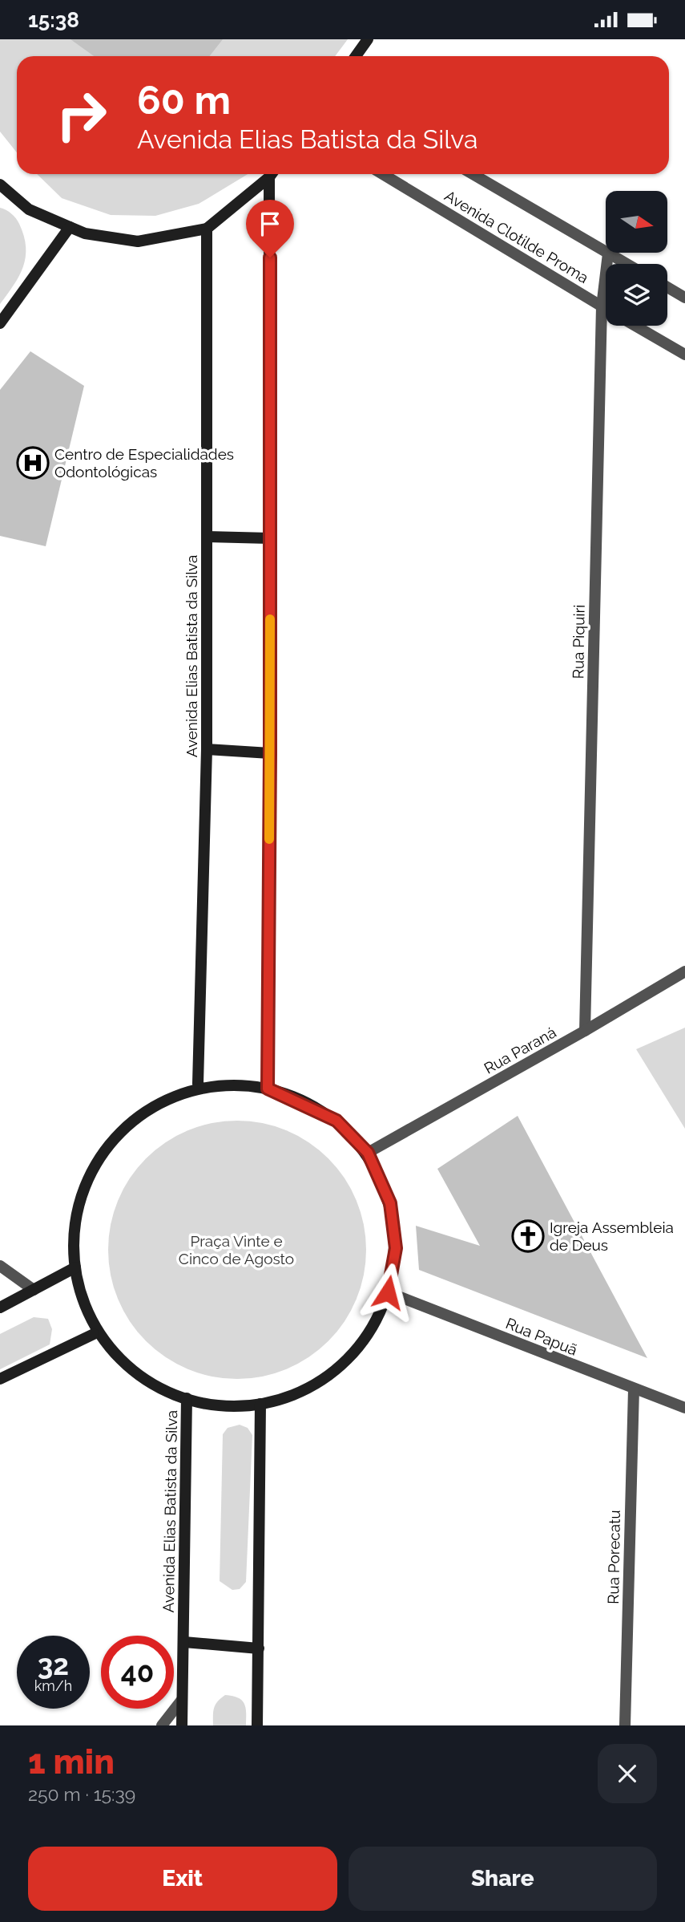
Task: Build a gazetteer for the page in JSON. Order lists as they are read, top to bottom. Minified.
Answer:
{"streets":{"street":["Avenida Clotilde Proma","Rua Piquiri","Avenida Elias Batista da Silva","Rua Paraná","Rua Papuã","Rua Porecatu"]},"crossings":[["Avenida Clotilde Proma","Rua Piquiri"],["Rua Piquiri","Rua Paraná"],["Rua Papuã","Rua Porecatu"]],"parks":["Praça Vinte e Cinco de Agosto"],"places":{"hospital":["Centro de Especialidades Odontológicas"],"church":["Igreja Assembleia de Deus"]},"north":"right","page":{"status":"15:38","turn":["60 m","Avenida Elias Batista da Silva"],"speed":"32 km/h","limit":"40","heading":["1 min","250 m · 15:39"],"buttons":["Exit","Share"]}}
